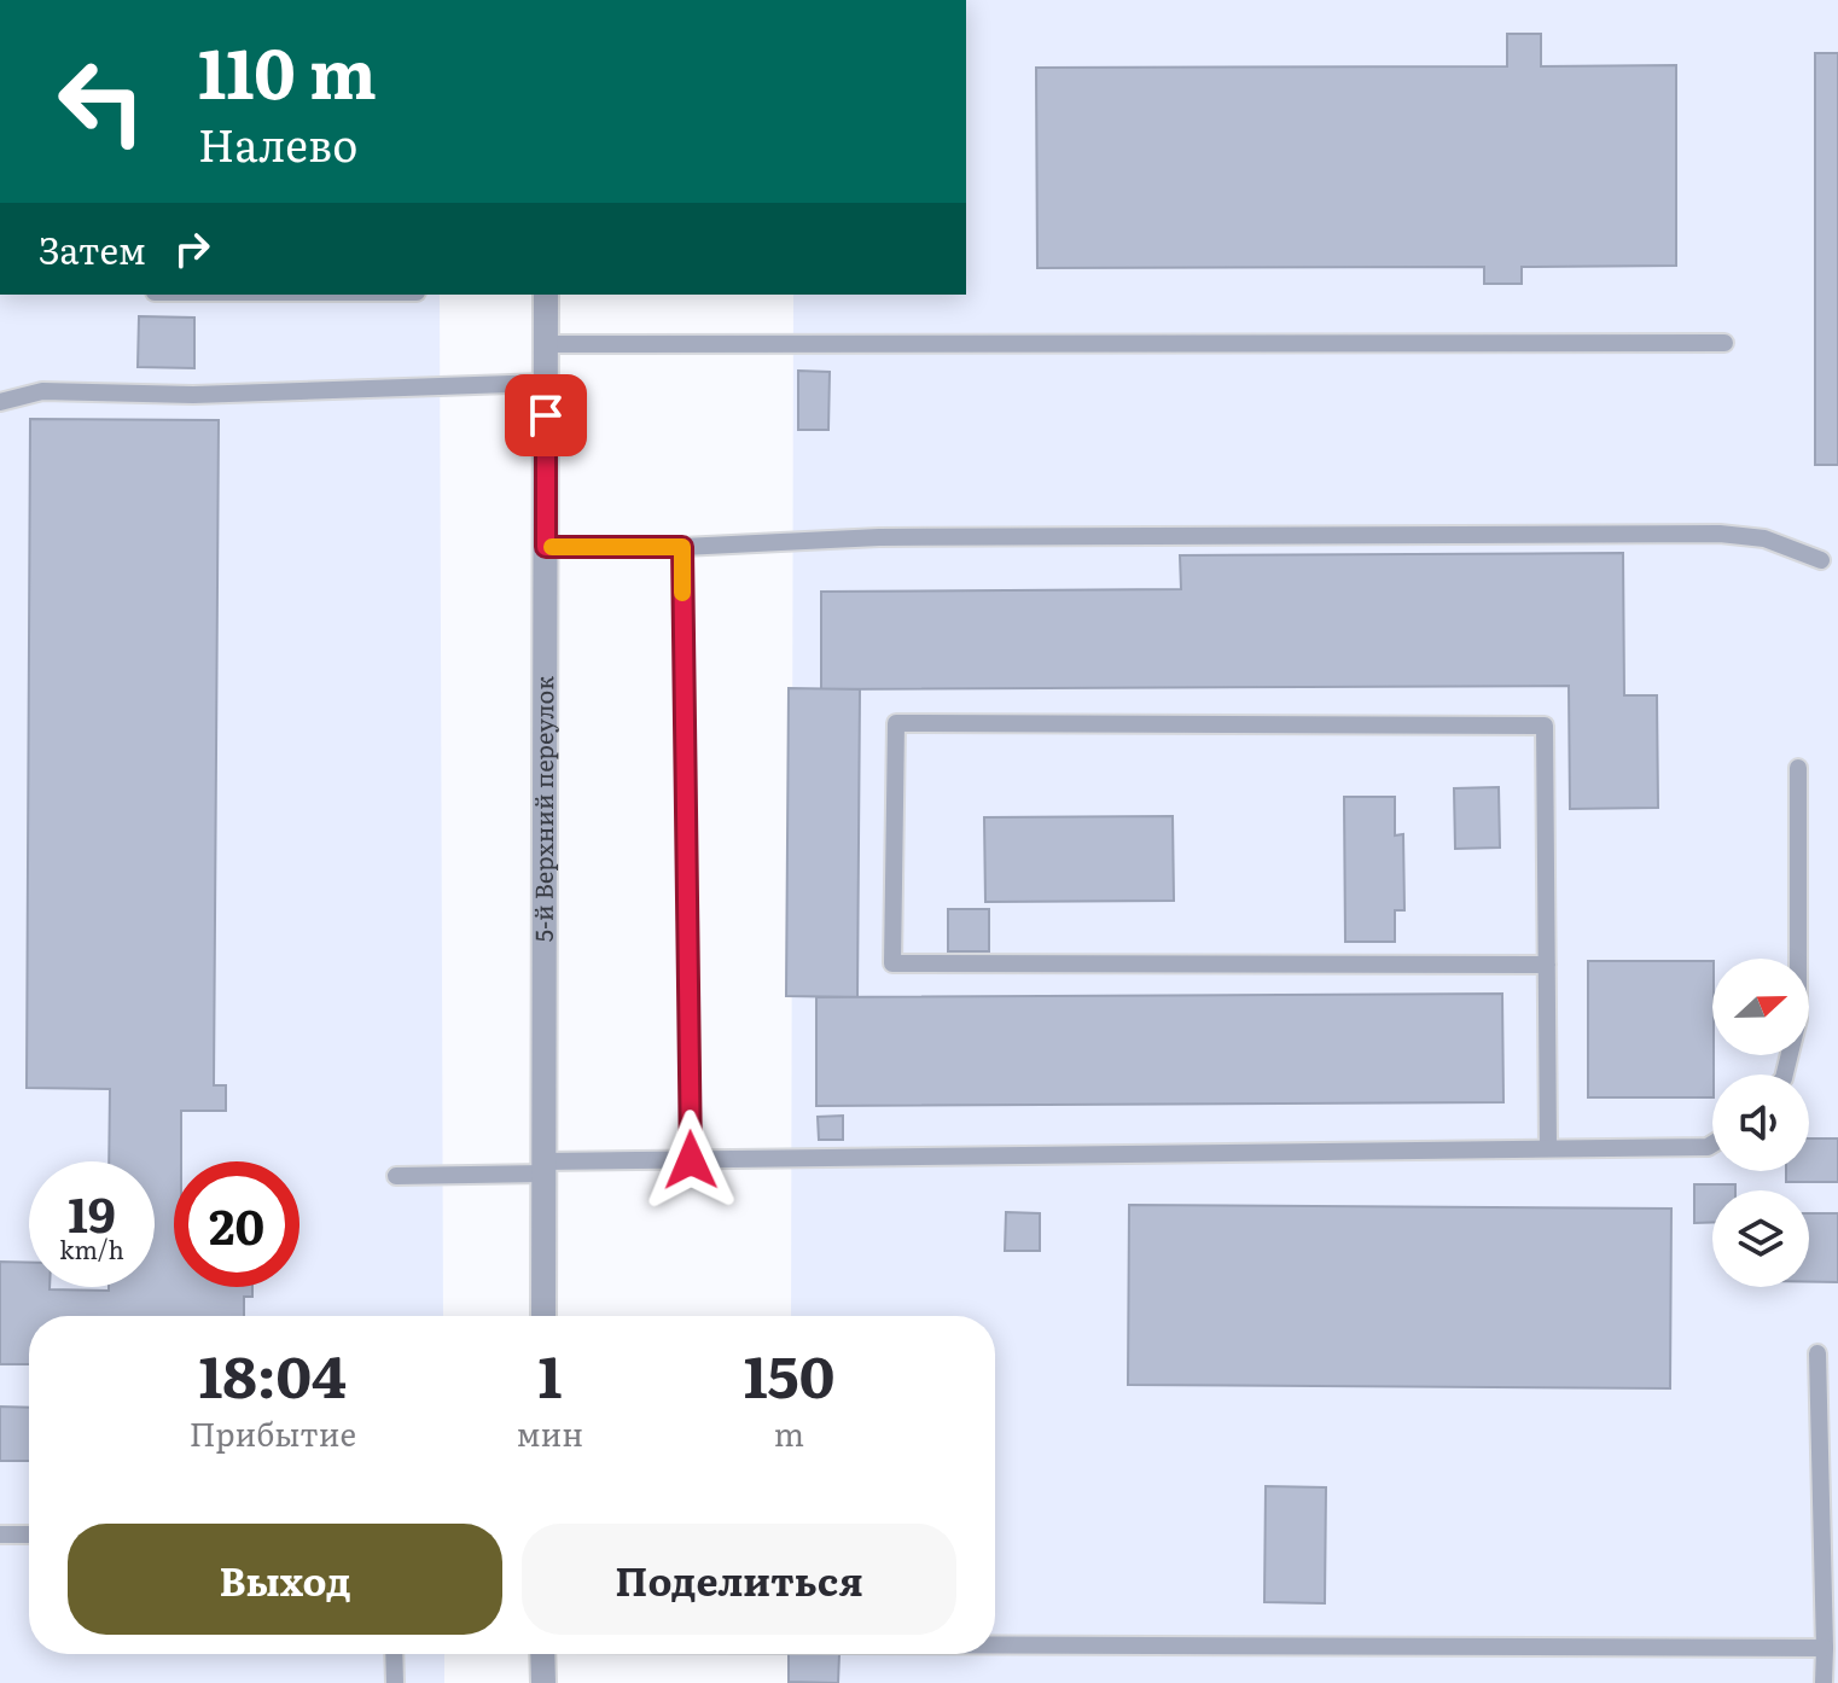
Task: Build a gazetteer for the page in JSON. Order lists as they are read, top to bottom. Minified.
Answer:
{"streets":{"street":["5-й Верхний переулок"]},"north":"right","page":{"turn":["110 m","Налево"],"then":"Затем","speed":"19 km/h","limit":"20","eta":["18:04","Прибытие","1","мин","150","m"],"buttons":["Выход","Поделиться"]}}
